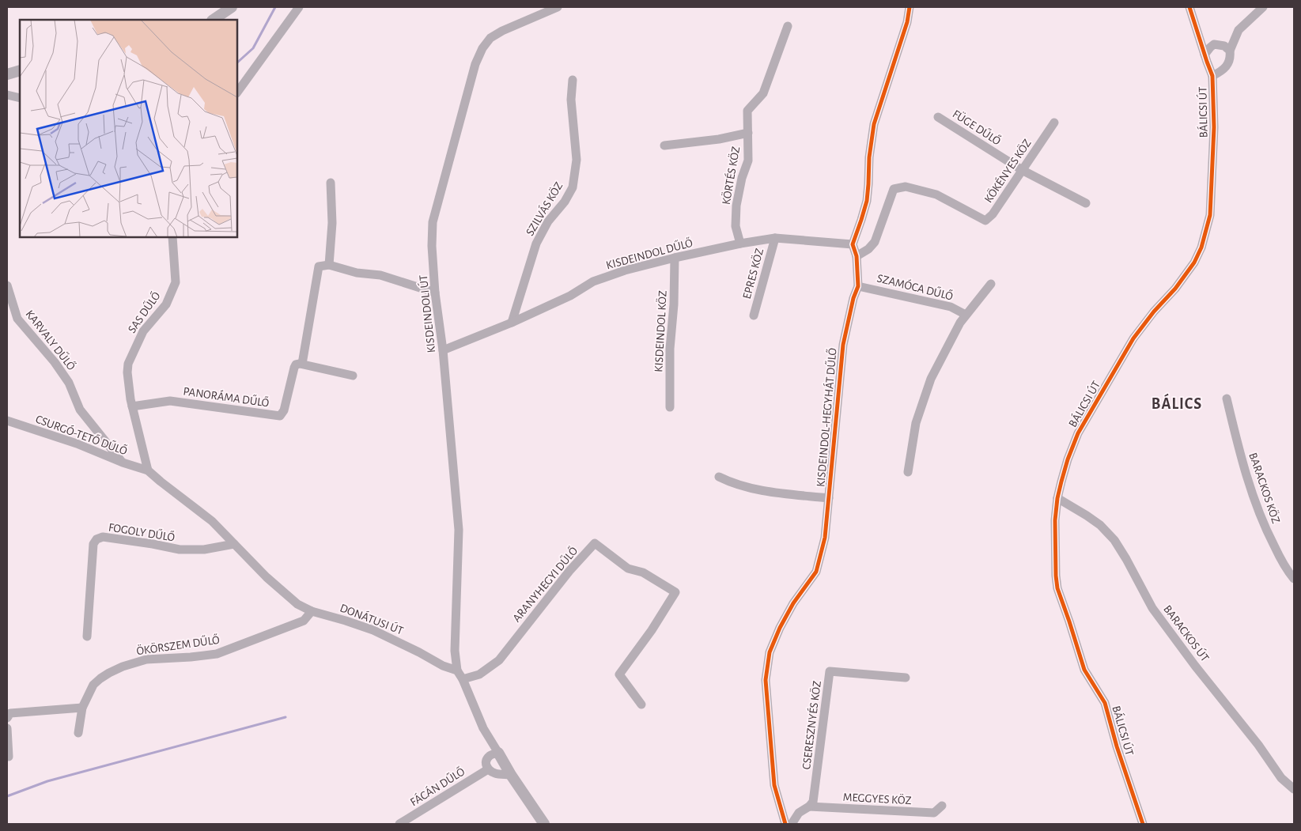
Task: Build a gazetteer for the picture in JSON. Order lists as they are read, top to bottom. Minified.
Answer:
{"streets":{"street":["BÁLICSI ÚT","FÜGE DŰLŐ","KÖKÉNYES KÖZ","KÖRTÉS KÖZ","SZILVÁS KÖZ","KISDEINDOL DŰLŐ","EPRES KÖZ","SZAMÓCA DŰLŐ","SAS DŰLŐ","KISDEINDOLI ÚT","KISDEINDOL KÖZ","KARVALY DŰLŐ","PANORÁMA DŰLŐ","KISDEINDOL-HEGYHÁT DŰLŐ","CSURGÓ-TETŐ DŰLŐ","BARACKOS KÖZ","FOGOLY DŰLŐ","ARANYHEGYI DŰLŐ","DONÁTUSI ÚT","BARACKOS ÚT","ÖKÖRSZEM DŰLŐ","CSERESZNYÉS KÖZ","FÁCÁN DŰLŐ","MEGGYES KÖZ"]},"crossings":[["BÁLICSI ÚT","BARACKOS ÚT"],["FÜGE DŰLŐ","KÖKÉNYES KÖZ"],["KÖKÉNYES KÖZ","KISDEINDOL-HEGYHÁT DŰLŐ"],["KÖRTÉS KÖZ","KISDEINDOL DŰLŐ"],["SZILVÁS KÖZ","KISDEINDOL DŰLŐ"],["KISDEINDOL DŰLŐ","EPRES KÖZ"],["KISDEINDOL DŰLŐ","KISDEINDOLI ÚT"],["KISDEINDOL DŰLŐ","KISDEINDOL KÖZ"],["KISDEINDOL DŰLŐ","KISDEINDOL-HEGYHÁT DŰLŐ"],["SZAMÓCA DŰLŐ","KISDEINDOL-HEGYHÁT DŰLŐ"],["SAS DŰLŐ","PANORÁMA DŰLŐ"],["SAS DŰLŐ","CSURGÓ-TETŐ DŰLŐ"],["SAS DŰLŐ","DONÁTUSI ÚT"],["KISDEINDOLI ÚT","DONÁTUSI ÚT"],["KARVALY DŰLŐ","CSURGÓ-TETŐ DŰLŐ"],["CSURGÓ-TETŐ DŰLŐ","DONÁTUSI ÚT"],["FOGOLY DŰLŐ","DONÁTUSI ÚT"],["DONÁTUSI ÚT","ÖKÖRSZEM DŰLŐ"],["CSERESZNYÉS KÖZ","MEGGYES KÖZ"]],"districts":["BÁLICS"]}
